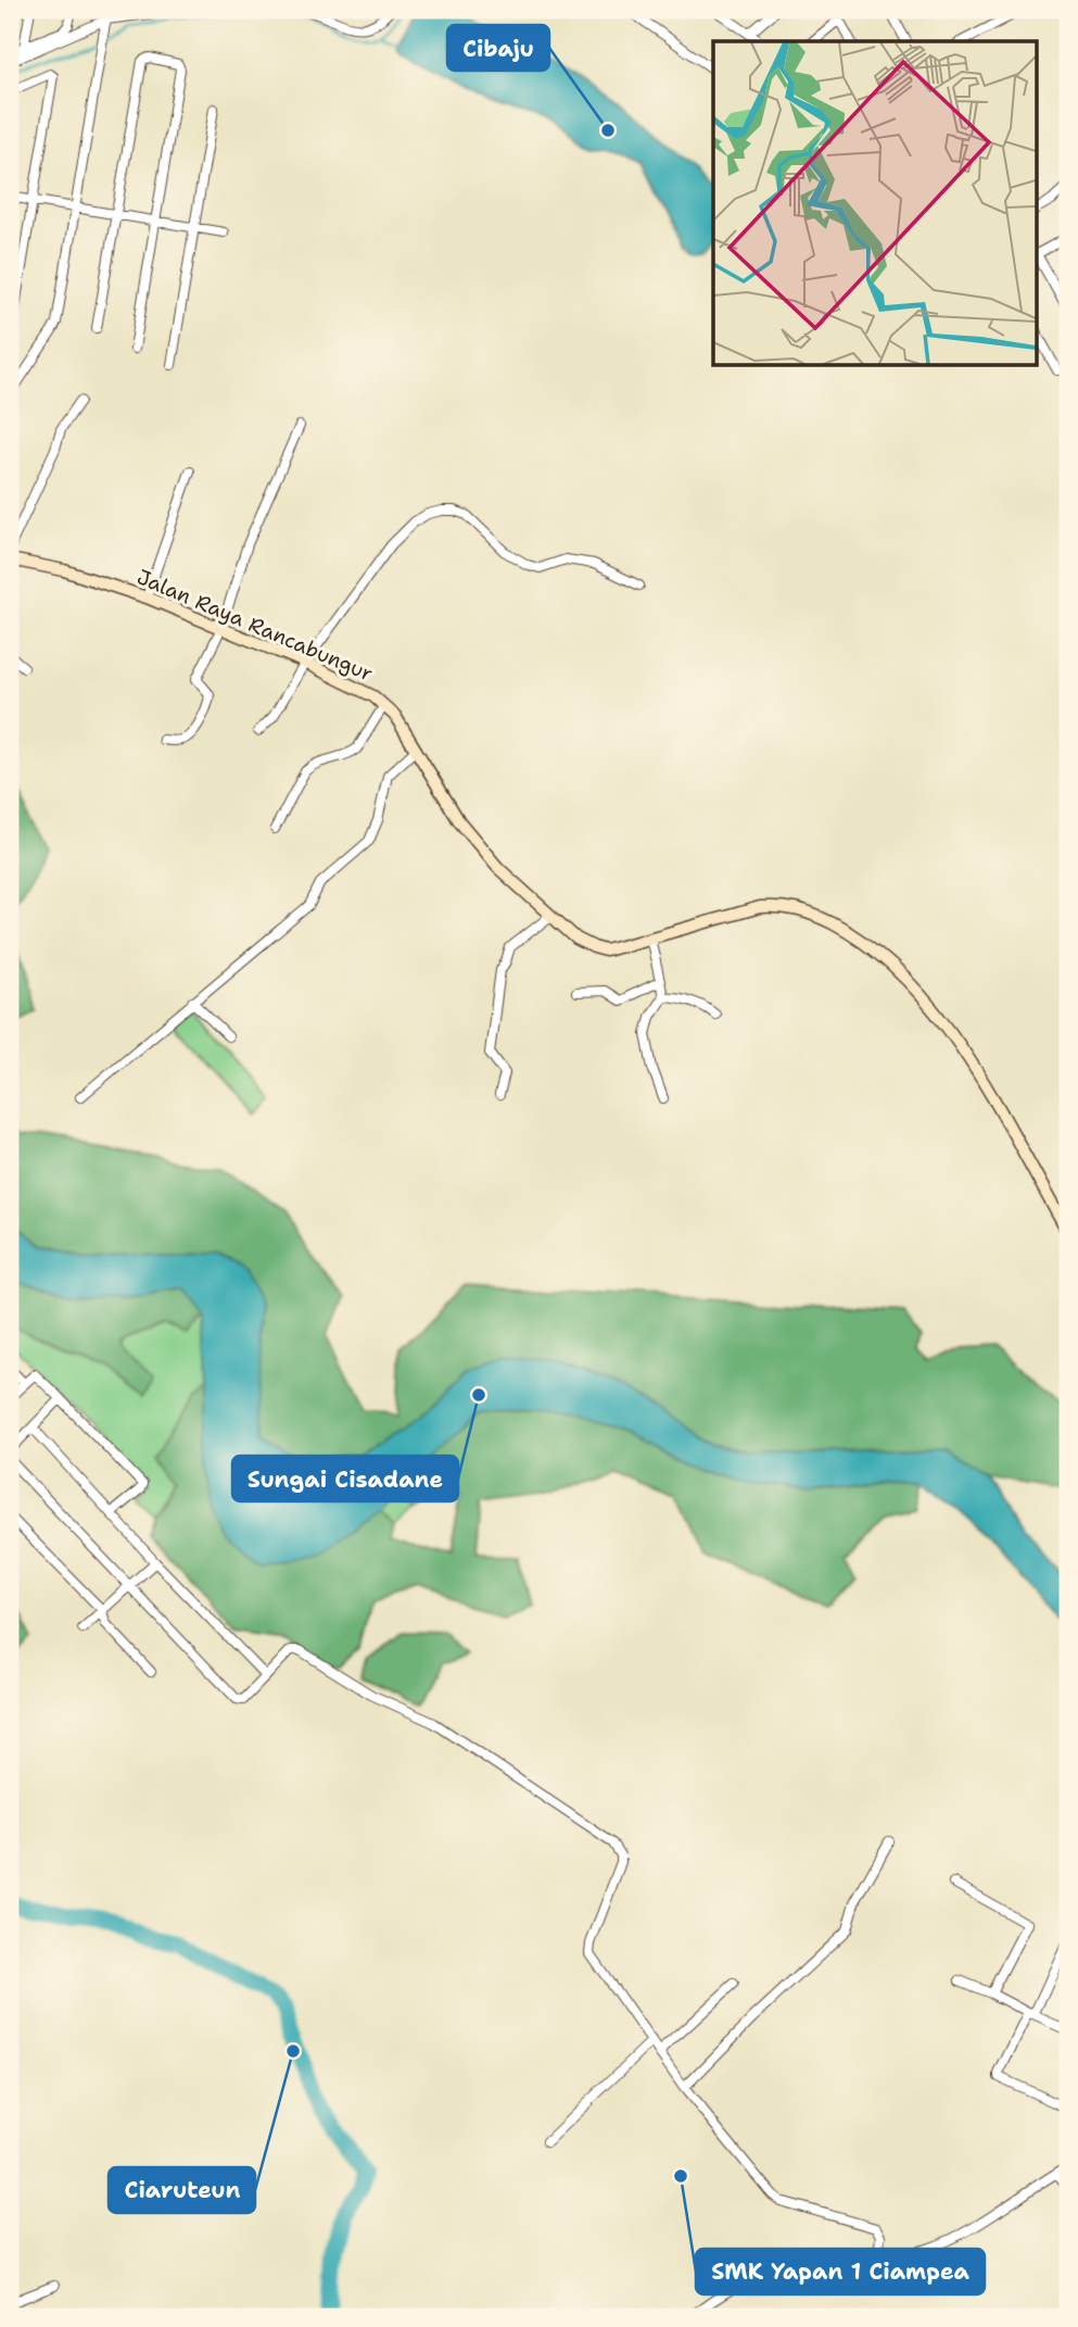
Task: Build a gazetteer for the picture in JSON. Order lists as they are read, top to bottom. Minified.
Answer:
{"streets":{"main road":["Jalan Raya Rancabungur"]},"places":["Cibaju","Sungai Cisadane","Ciaruteun","SMK Yapan 1 Ciampea"]}
